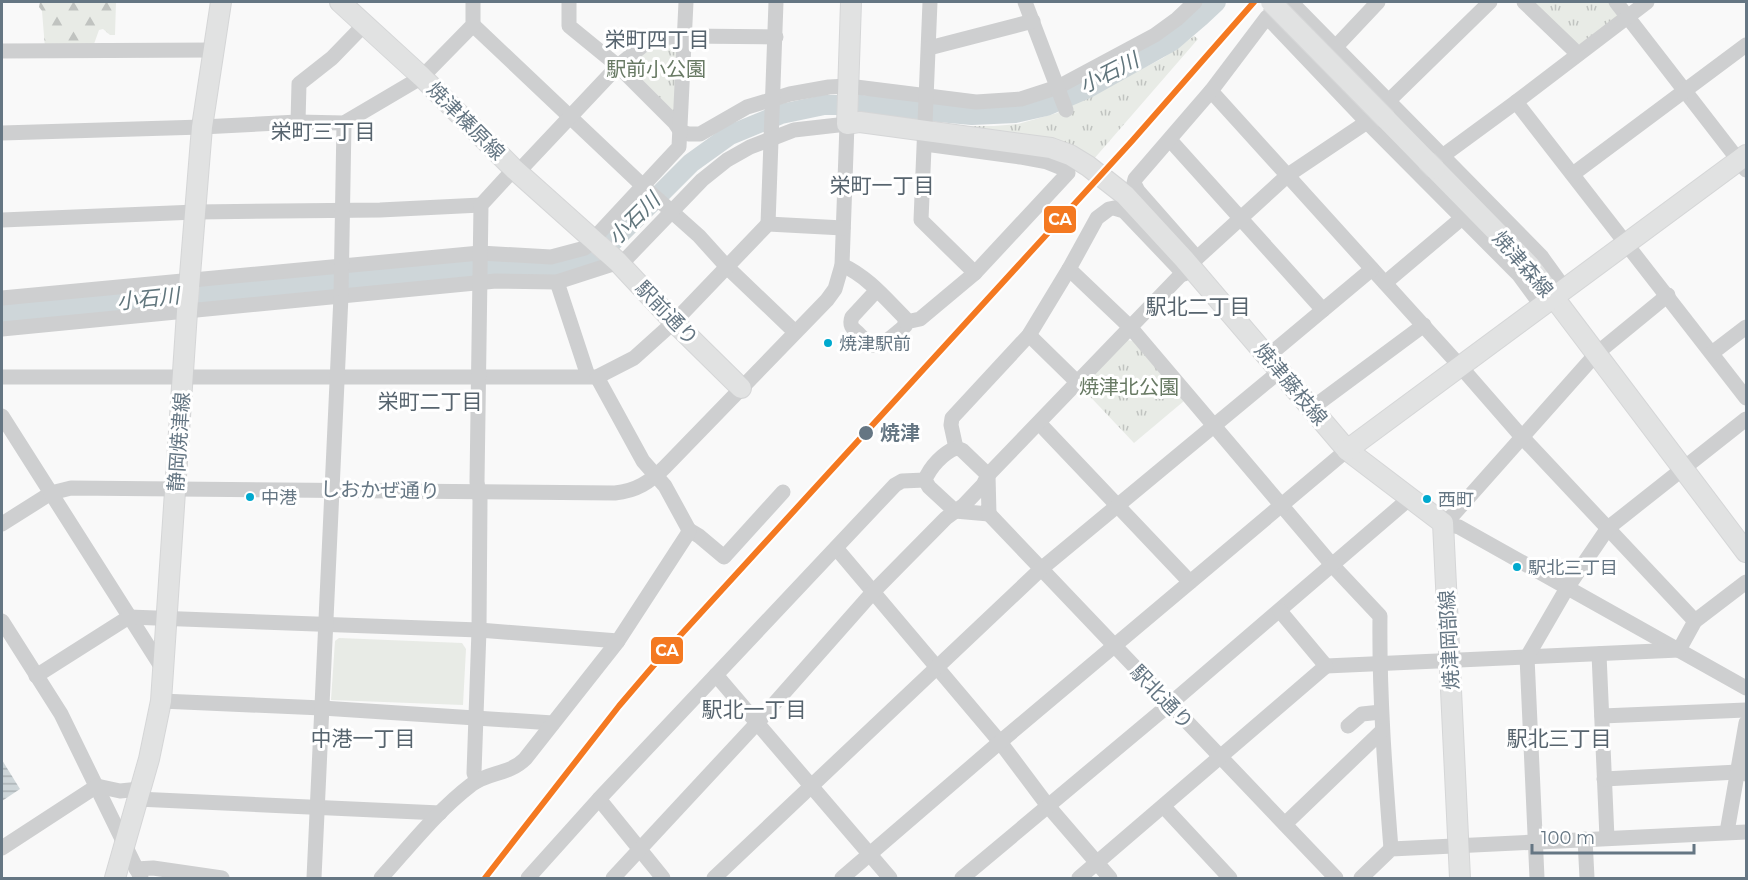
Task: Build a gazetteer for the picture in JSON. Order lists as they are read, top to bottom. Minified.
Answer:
{"streets":{"main road":["焼津榛原線","焼津森線","駅前通り","焼津藤枝線","静岡焼津線","焼津岡部線"],"street":["しおかぜ通り","駅北通り"]},"crossings":[["焼津榛原線","駅前通り"],["駅前通り","しおかぜ通り"],["焼津藤枝線","しおかぜ通り"],["静岡焼津線","しおかぜ通り"]],"districts":["栄町四丁目","栄町三丁目","栄町一丁目","駅北二丁目","栄町二丁目","駅北一丁目","中港一丁目","駅北三丁目"],"water":["小石川"],"parks":["駅前小公園","焼津北公園"],"places":["焼津駅前","焼津","中港","西町","駅北三丁目"],"lines":["transit line CA"],"scale_bar":"100 m"}
